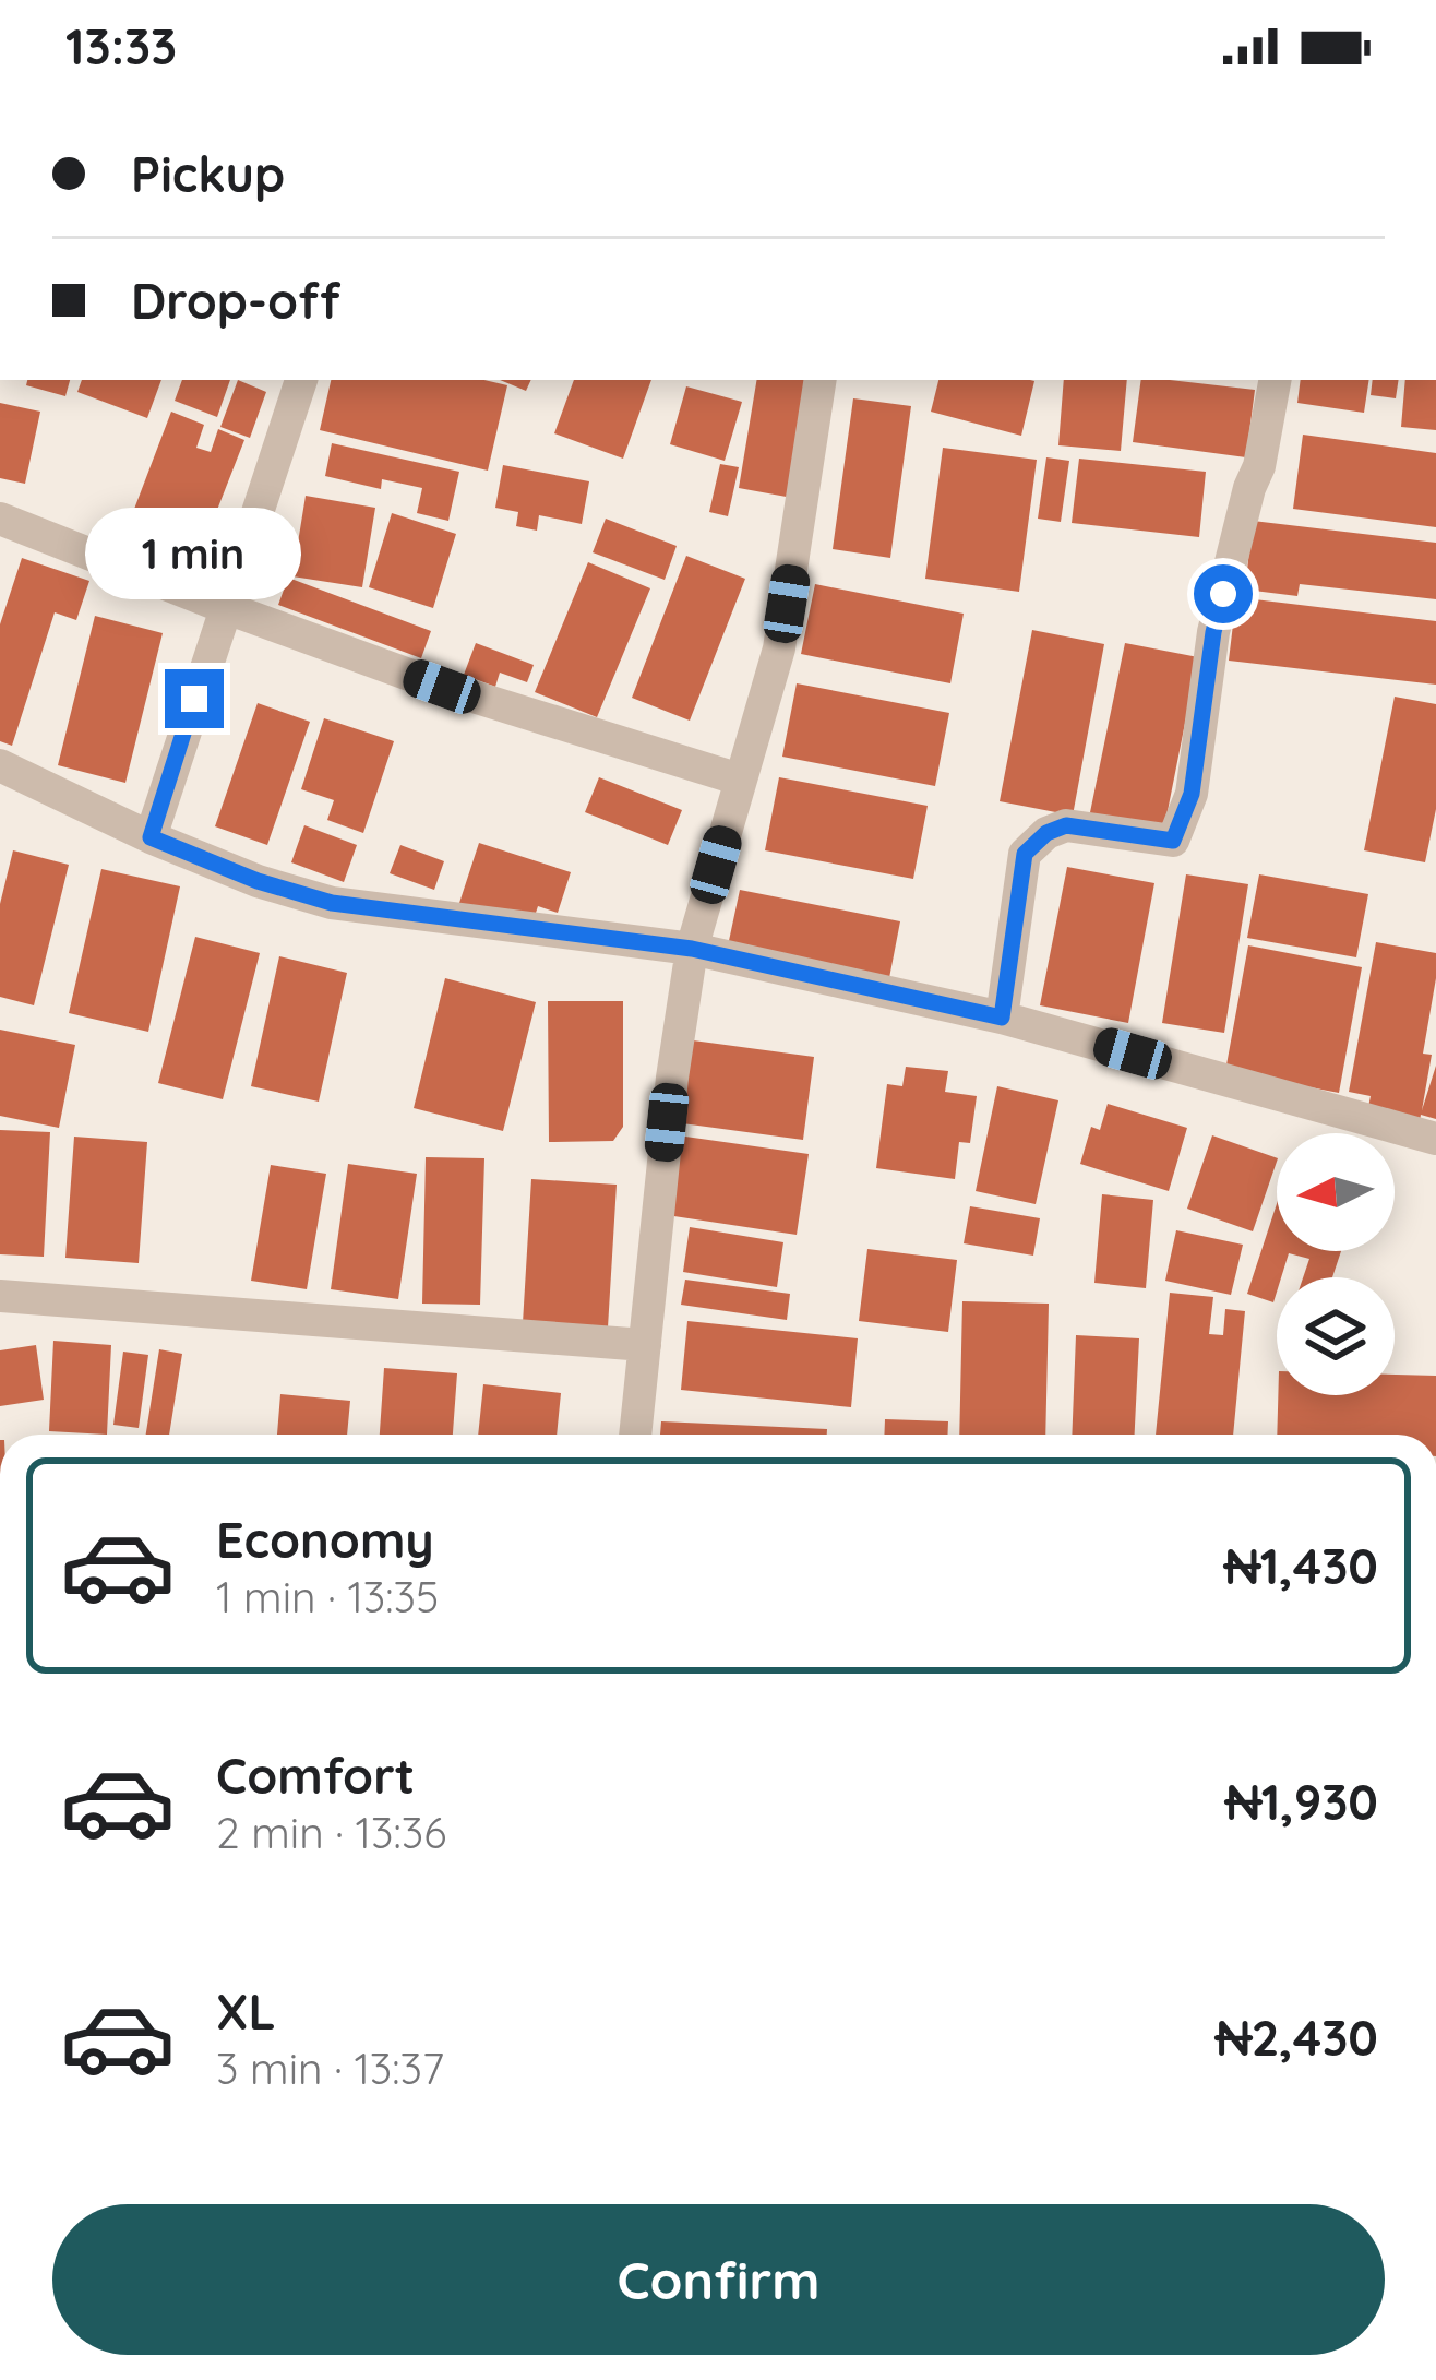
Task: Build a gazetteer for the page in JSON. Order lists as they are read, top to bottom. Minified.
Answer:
{"north":"left","page":{"status":"13:33","banner":["Pickup","Drop-off"],"bubble":"1 min","list":[{"name":"Economy","note":"1 min · 13:35","value":"₦1,430"},{"name":"Comfort","note":"2 min · 13:36","value":"₦1,930"},{"name":"XL","note":"3 min · 13:37","value":"₦2,430"}],"buttons":"Confirm"}}
